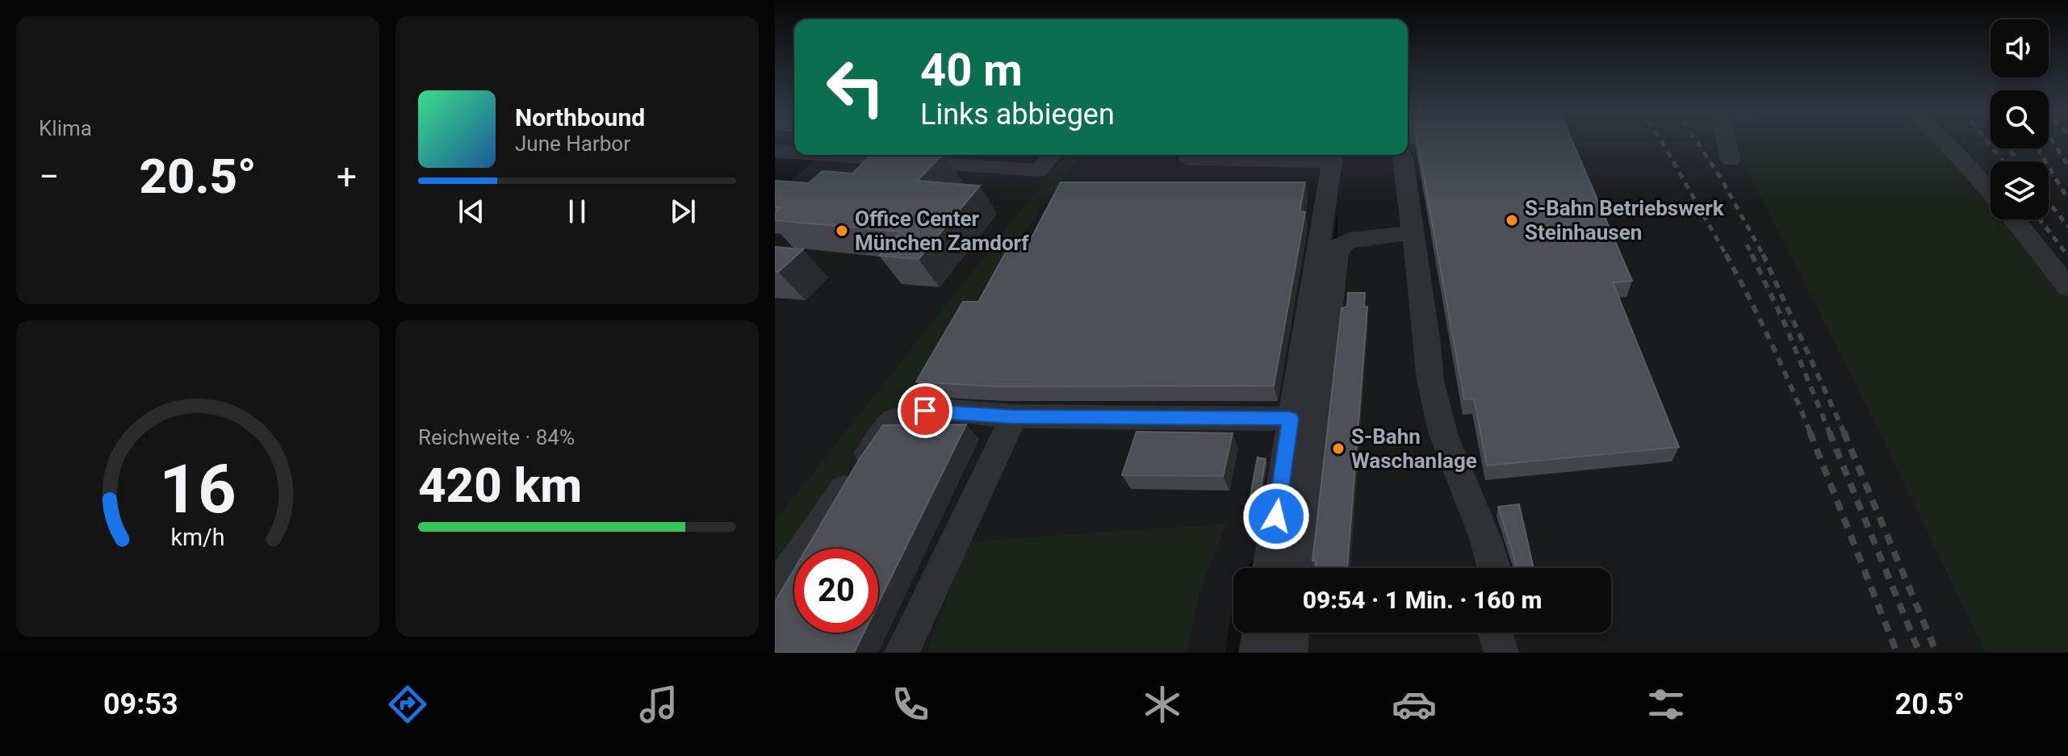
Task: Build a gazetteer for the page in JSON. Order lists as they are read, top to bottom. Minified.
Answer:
{"places":["S-Bahn Betriebswerk Steinhausen","Office Center München Zamdorf","S-Bahn Waschanlage"],"page":{"tile":["Klima",["Reichweite · 84%","420 km"]],"turn":["40 m","Links abbiegen"],"song":["Northbound","June Harbor"],"heat":["−","20.5°","+"],"limit":"20","trip":"09:54 · 1 Min. · 160 m","tabs":["09:53","20.5°"],"gauge":["16","km/h"]}}
